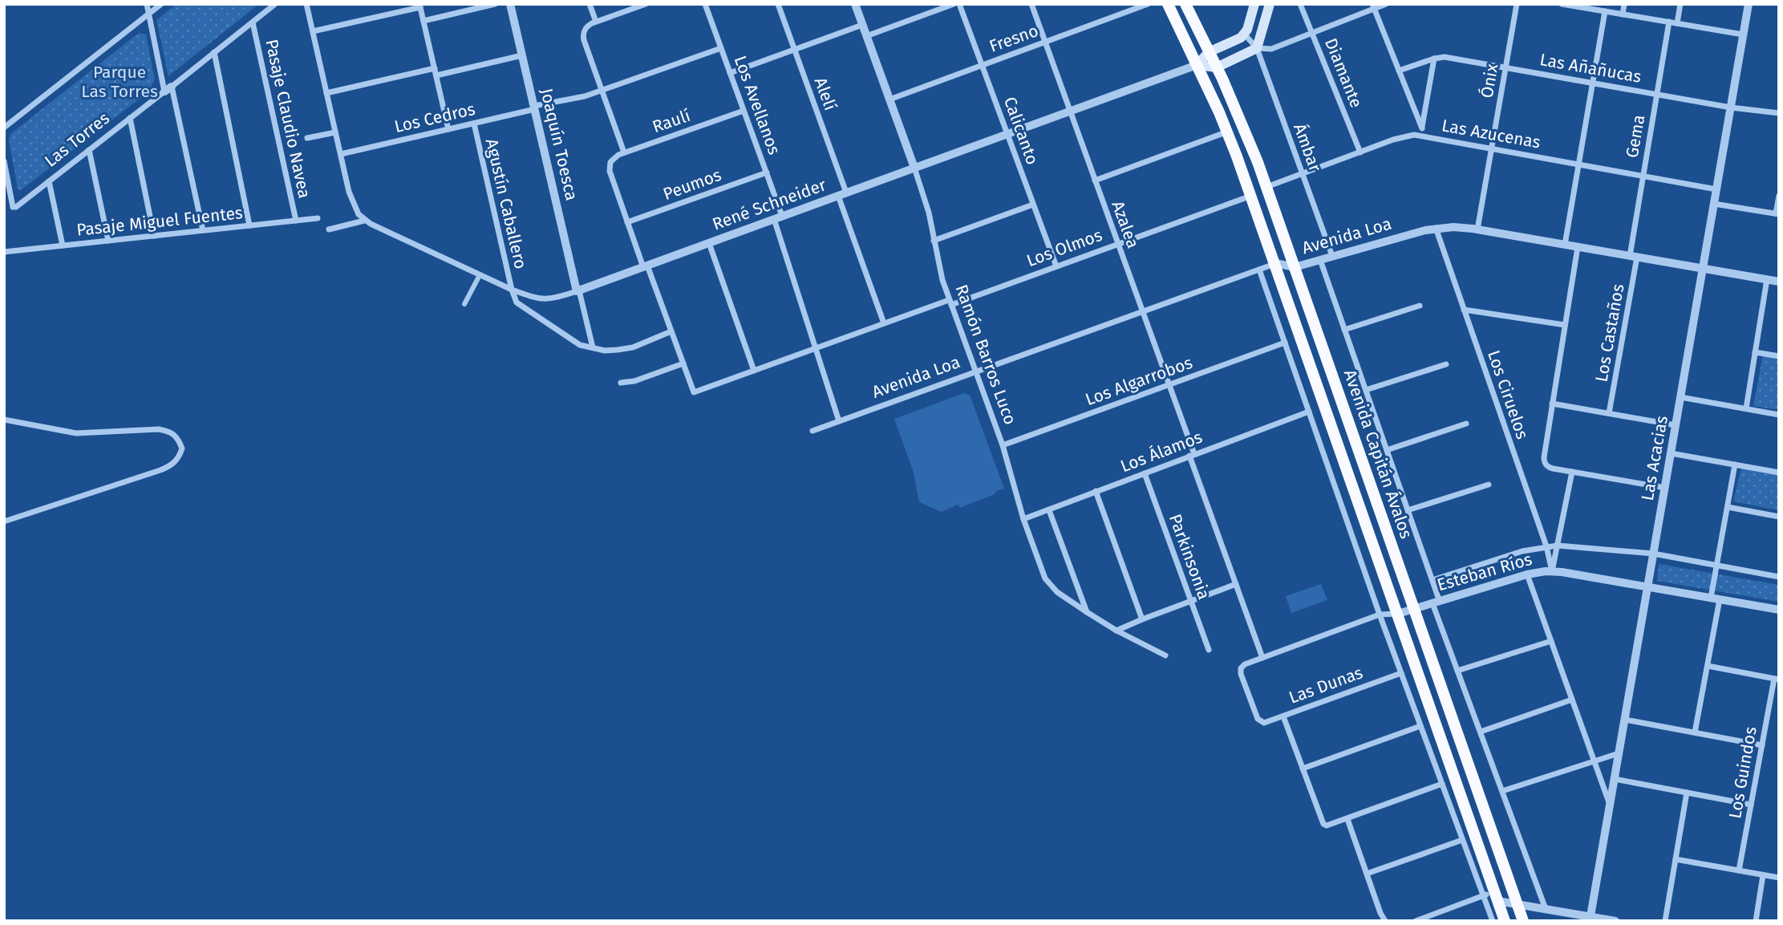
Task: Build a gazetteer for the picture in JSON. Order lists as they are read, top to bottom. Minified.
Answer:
{"streets":{"highway":["Avenida Capitán Ávalos"],"street":["Fresno","Las Añañucas","Diamante","Ónix","Alelí","Los Avellanos","Los Cedros","Pasaje Claudio Navea","Raulí","Calicanto","Las Azucenas","Gema","Las Torres","Joaquín Toesca","Ámbar","Peumos","Agustín Caballero","René Schneider","Pasaje Miguel Fuentes","Azalea","Avenida Loa","Los Olmos","Los Castaños","Ramón Barros Luco","Los Algarrobos","Los Ciruelos","Los Álamos","Las Acacias","Parkinsonia","Esteban Ríos","Las Dunas","Los Guindos"]},"crossings":[["Fresno","Calicanto"],["Fresno","Azalea"],["Fresno","Ramón Barros Luco"],["Las Añañucas","Ónix"],["Las Añañucas","Gema"],["Las Añañucas","Las Acacias"],["Diamante","Las Azucenas"],["Ónix","Las Azucenas"],["Ónix","Avenida Loa"],["Alelí","René Schneider"],["Alelí","Los Olmos"],["Los Avellanos","Los Cedros"],["Los Avellanos","Raulí"],["Los Avellanos","Peumos"],["Los Avellanos","René Schneider"],["Los Avellanos","Avenida Loa"],["Los Avellanos","Los Olmos"],["Los Cedros","Joaquín Toesca"],["Los Cedros","Agustín Caballero"],["Los Cedros","René Schneider"],["Pasaje Claudio Navea","Las Torres"],["Pasaje Claudio Navea","Pasaje Miguel Fuentes"],["Raulí","Peumos"],["Calicanto","René Schneider"],["Calicanto","Los Olmos"],["Las Azucenas","Gema"],["Las Azucenas","Ámbar"],["Las Azucenas","Avenida Capitán Ávalos"],["Las Azucenas","Las Acacias"],["Gema","Avenida Loa"],["Gema","Los Castaños"],["Joaquín Toesca","René Schneider"],["Ámbar","Avenida Loa"],["Agustín Caballero","René Schneider"],["René Schneider","Azalea"],["René Schneider","Ramón Barros Luco"],["René Schneider","Avenida Capitán Ávalos"],["Azalea","Avenida Loa"],["Azalea","Los Olmos"],["Azalea","Los Algarrobos"],["Azalea","Los Álamos"],["Azalea","Esteban Ríos"],["Avenida Loa","Los Castaños"],["Avenida Loa","Ramón Barros Luco"],["Avenida Loa","Los Ciruelos"],["Avenida Loa","Avenida Capitán Ávalos"],["Avenida Loa","Las Acacias"],["Los Olmos","Ramón Barros Luco"],["Los Olmos","Avenida Capitán Ávalos"],["Ramón Barros Luco","Los Algarrobos"],["Ramón Barros Luco","Los Álamos"],["Los Algarrobos","Avenida Capitán Ávalos"],["Los Ciruelos","Esteban Ríos"],["Los Álamos","Avenida Capitán Ávalos"],["Los Álamos","Parkinsonia"],["Avenida Capitán Ávalos","Esteban Ríos"],["Avenida Capitán Ávalos","Las Dunas"],["Las Acacias","Esteban Ríos"],["Esteban Ríos","Las Dunas"]],"parks":["Parque Las Torres"]}
